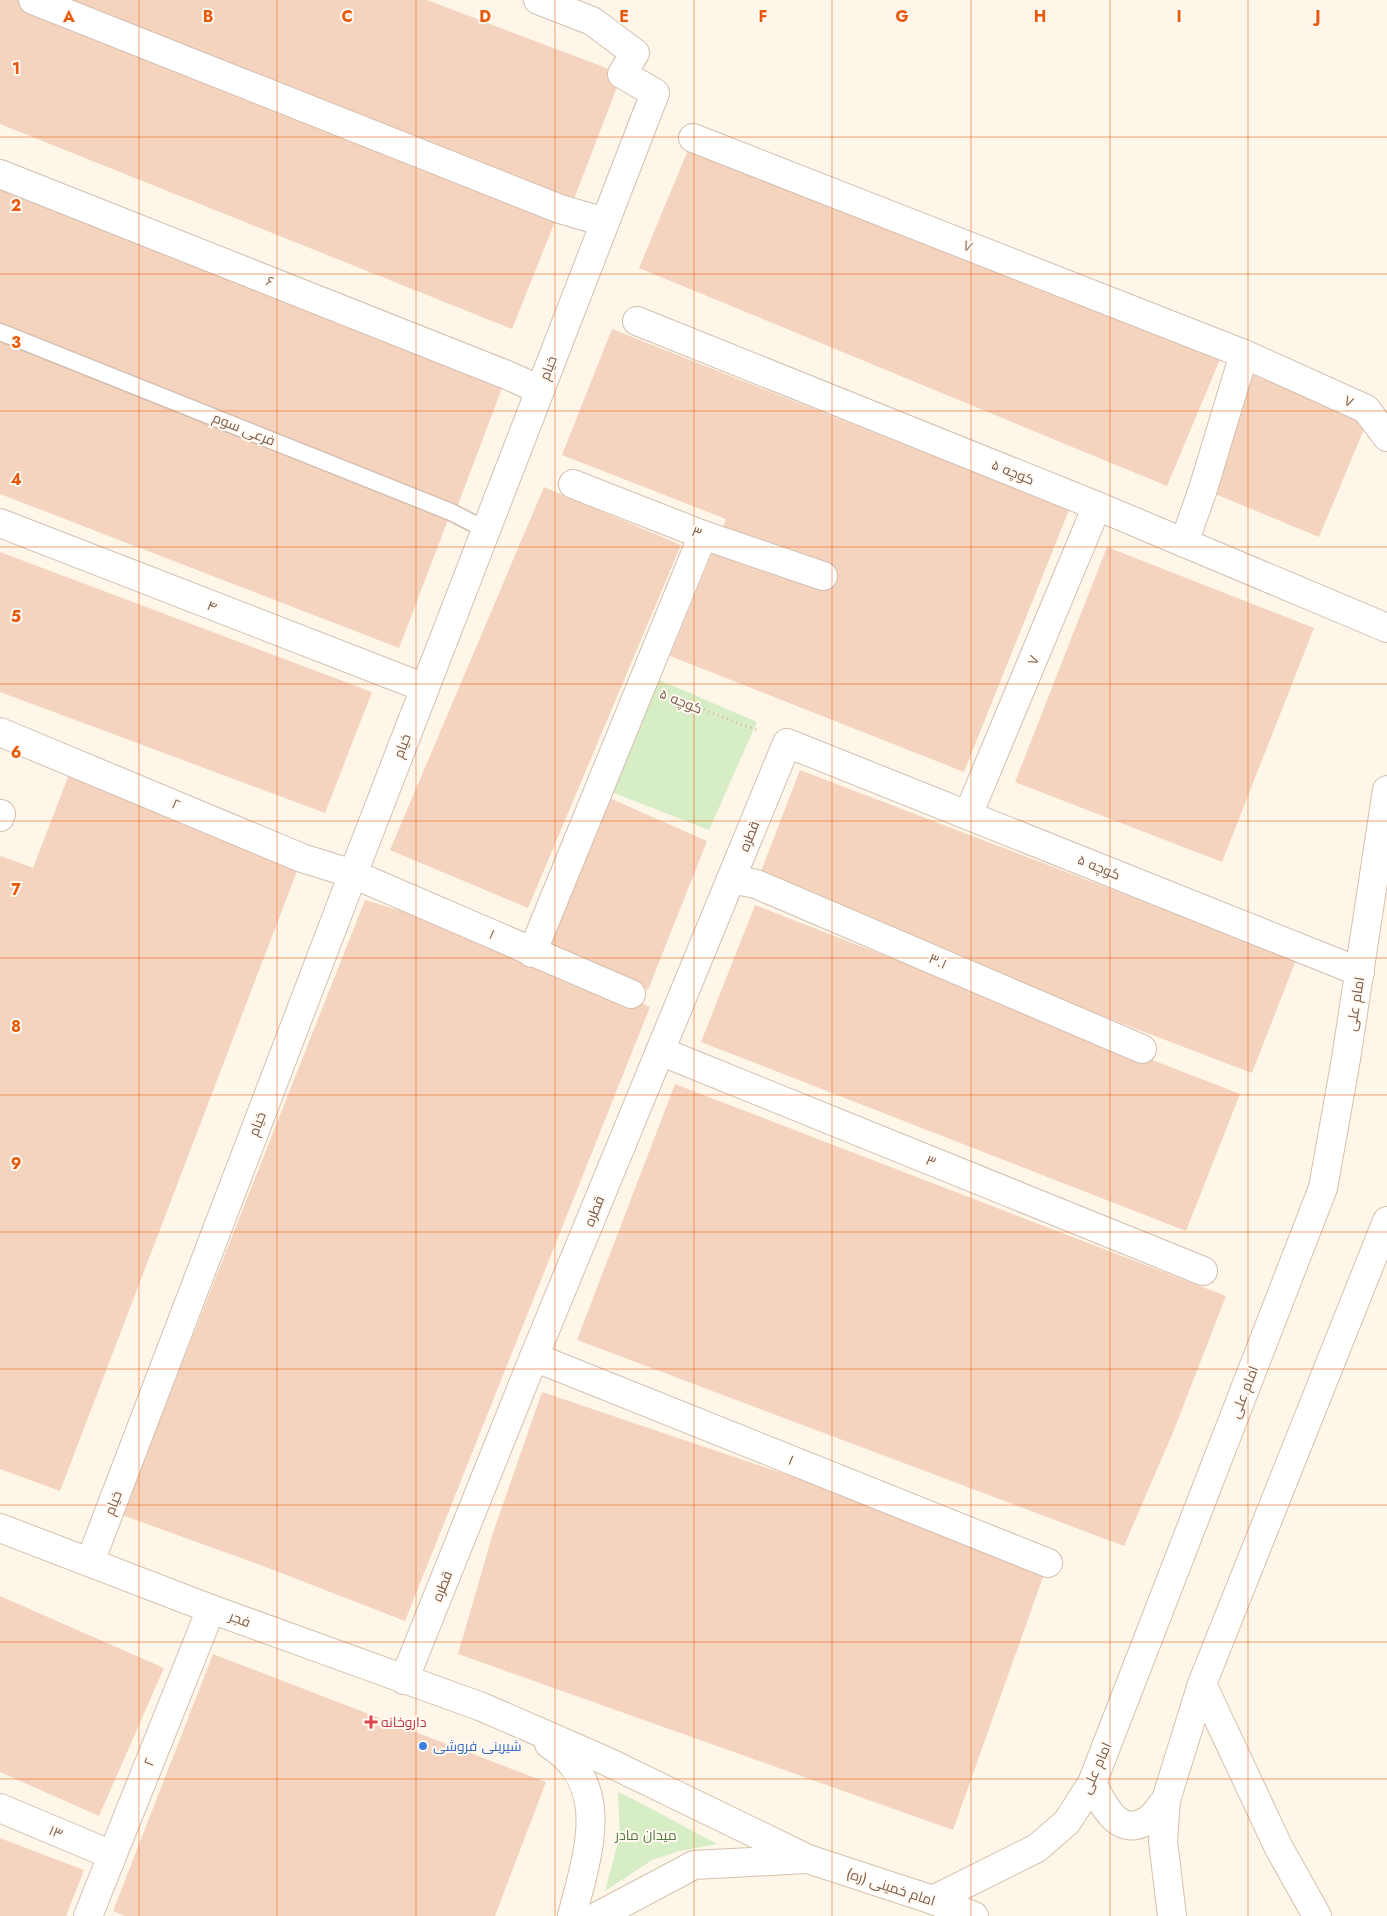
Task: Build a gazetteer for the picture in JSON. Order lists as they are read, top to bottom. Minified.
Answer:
{"streets":{"street":["۷","۶","خیام","کوچه ۵","۳","۴","۲","قطره","۱","۳.۱","امام علی","فجر","۱۳","امام خمینی (ره)"],"lane":["فرعی سوم"]},"crossings":[["۷","کوچه ۵"],["۶","خیام"],["خیام","فرعی سوم"],["خیام","۴"],["خیام","۲"],["خیام","۱"],["خیام","فجر"],["کوچه ۵","قطره"],["کوچه ۵","امام علی"],["۳","قطره"],["۲","۱"],["۲","فجر"],["۲","۱۳"],["قطره","۱"],["قطره","۳.۱"],["قطره","فجر"],["امام علی","امام خمینی (ره)"]],"parks":["میدان مادر"],"places":{"health":["داروخانه"],"other":["شیرینی فروشی"]},"grid":{"columns":["A","B","C","D","E","F","G","H","I","J"],"rows":["1","2","3","4","5","6","7","8","9"]}}
